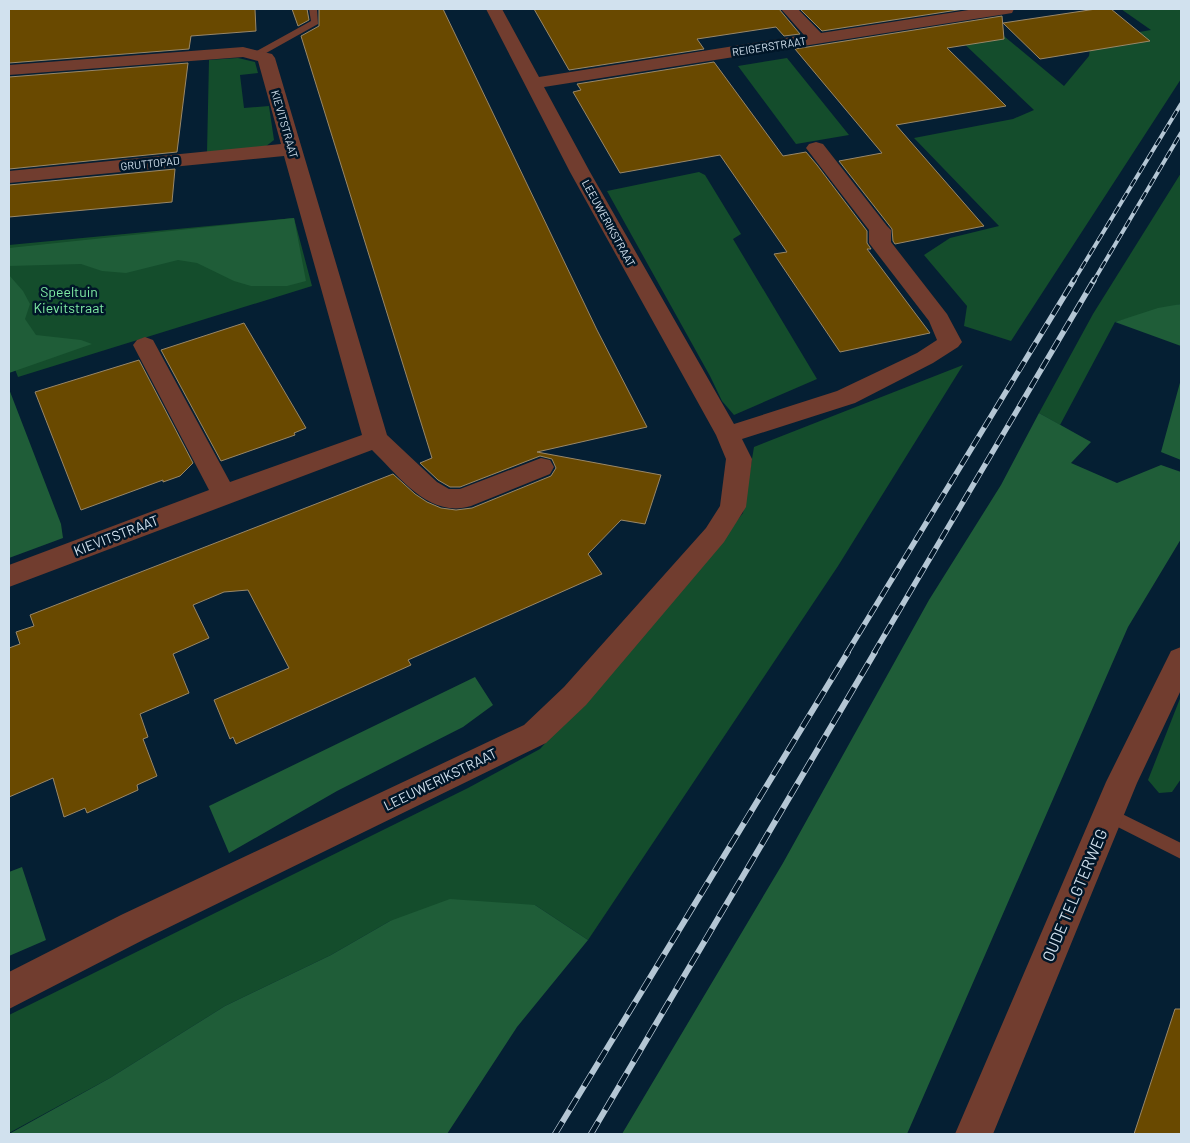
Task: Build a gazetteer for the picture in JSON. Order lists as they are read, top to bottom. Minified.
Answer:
{"streets":{"street":["REIGERSTRAAT","KIEVITSTRAAT","GRUTTOPAD","LEEUWERIKSTRAAT","OUDE TELGTERWEG"]},"crossings":[["REIGERSTRAAT","LEEUWERIKSTRAAT"],["KIEVITSTRAAT","GRUTTOPAD"]],"parks":["Speeltuin Kievitstraat"]}
